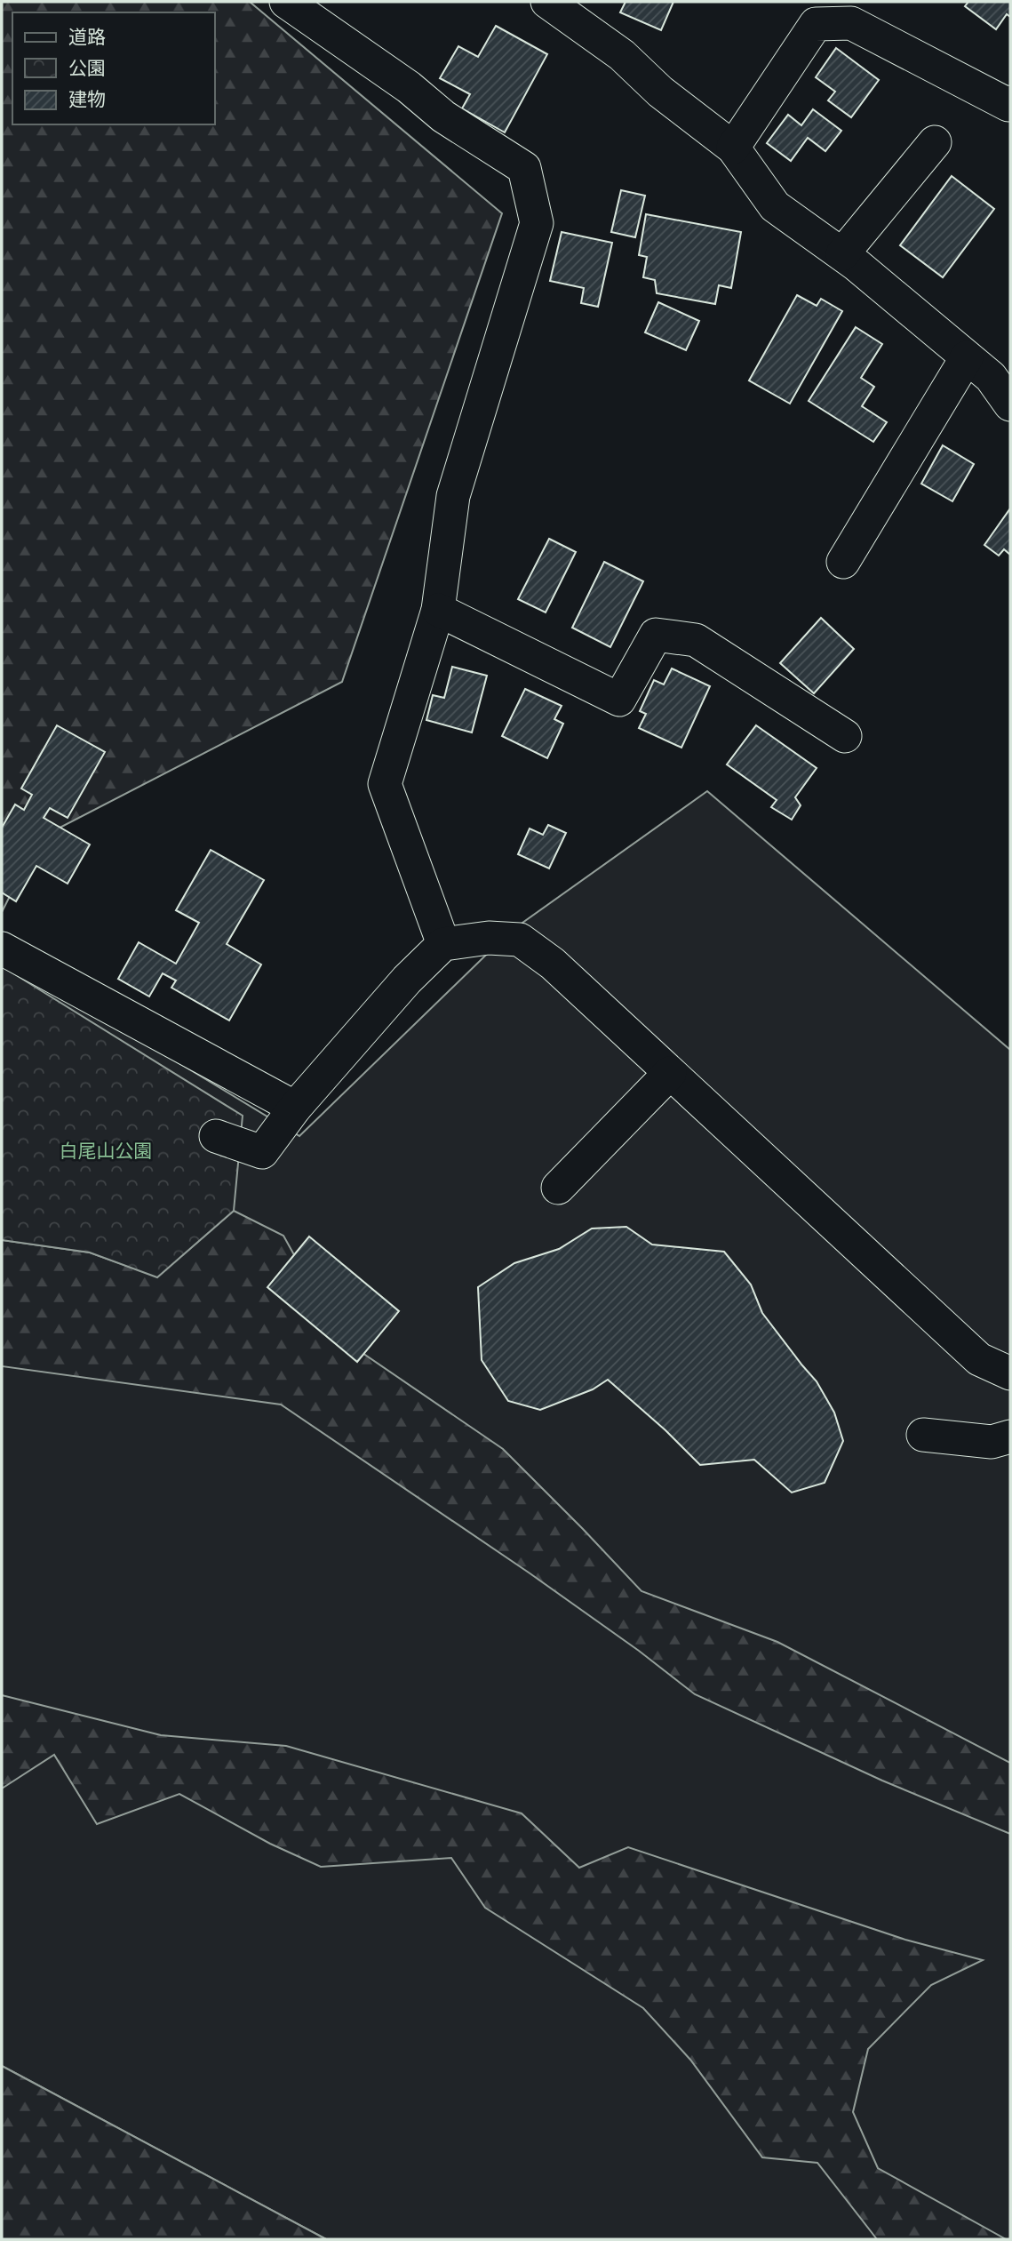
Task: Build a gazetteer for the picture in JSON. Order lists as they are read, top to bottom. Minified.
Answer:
{"parks":["白尾山公園"],"legend":["道路","公園","建物"]}
